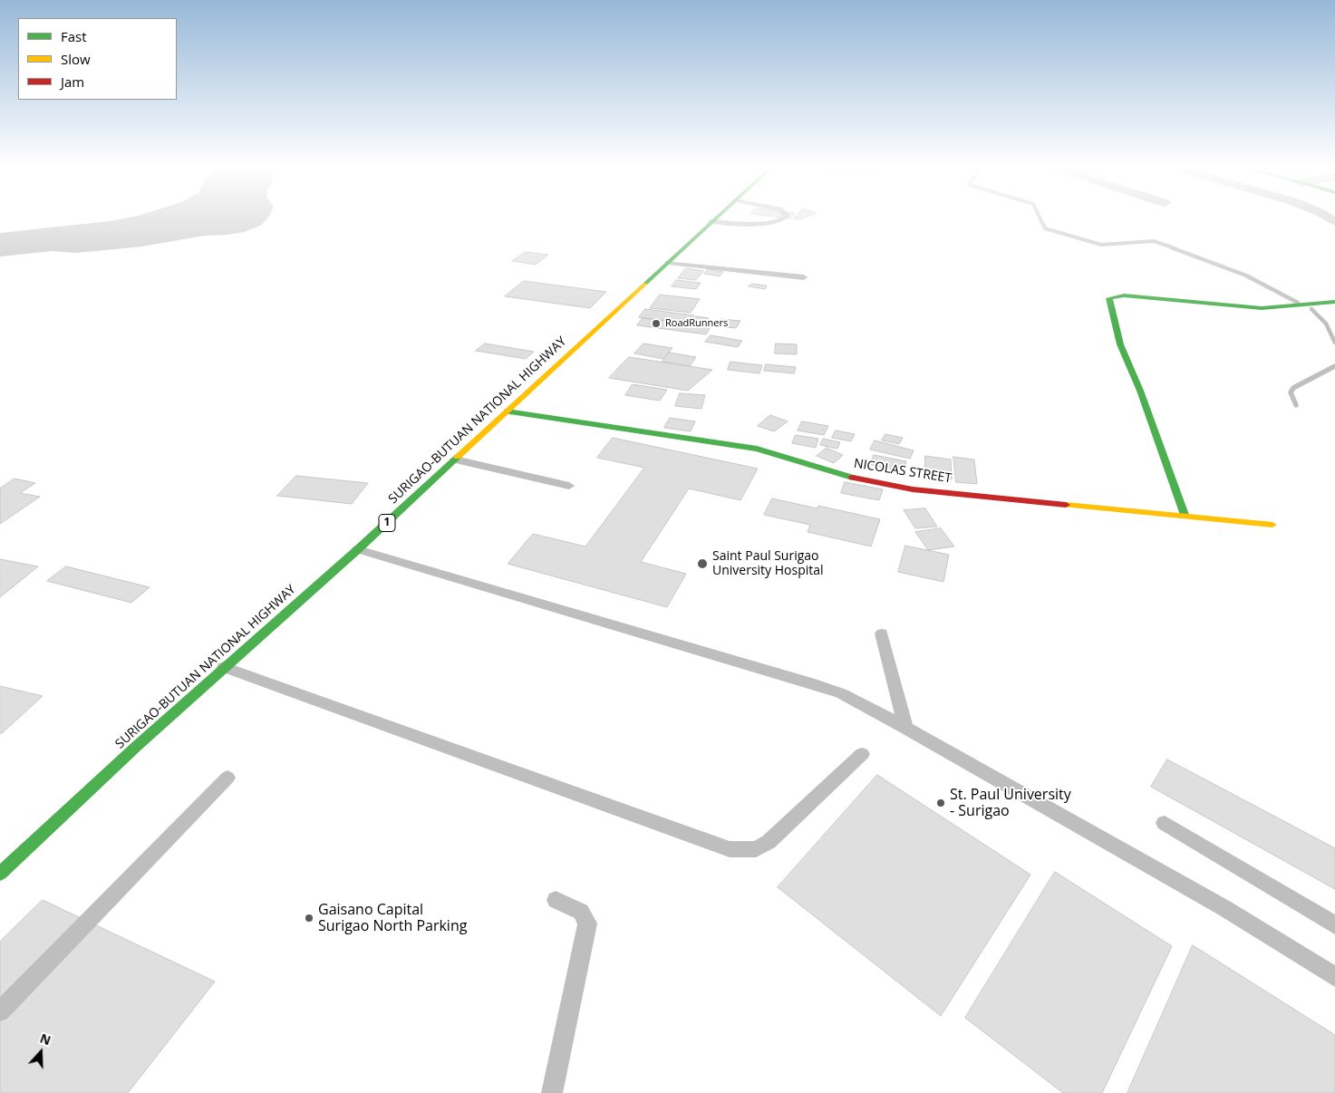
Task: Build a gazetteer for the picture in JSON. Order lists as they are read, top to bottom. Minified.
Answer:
{"streets":{"main road":["SURIGAO-BUTUAN NATIONAL HIGHWAY","NICOLAS STREET","1"]},"crossings":[["SURIGAO-BUTUAN NATIONAL HIGHWAY","NICOLAS STREET"]],"places":["RoadRunners","Saint Paul Surigao University Hospital","St. Paul University - Surigao","Gaisano Capital Surigao North Parking"],"legend":["Fast","Slow","Jam"],"north":"top"}
